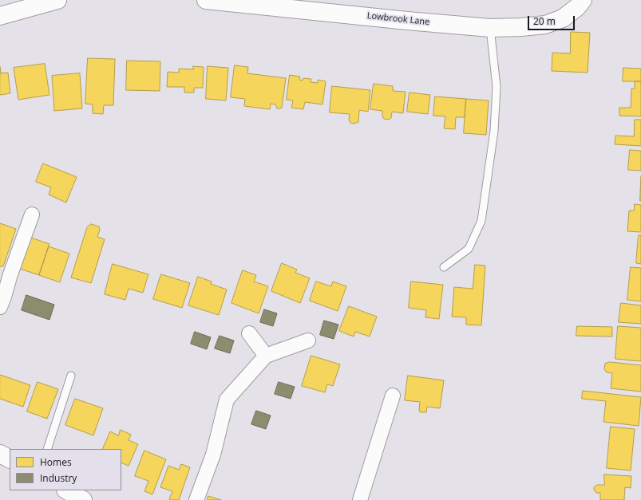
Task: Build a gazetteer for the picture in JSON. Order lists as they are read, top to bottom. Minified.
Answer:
{"streets":{"street":["Lowbrook Lane"]},"legend":["Homes","Industry"],"scale_bar":"20 m"}
